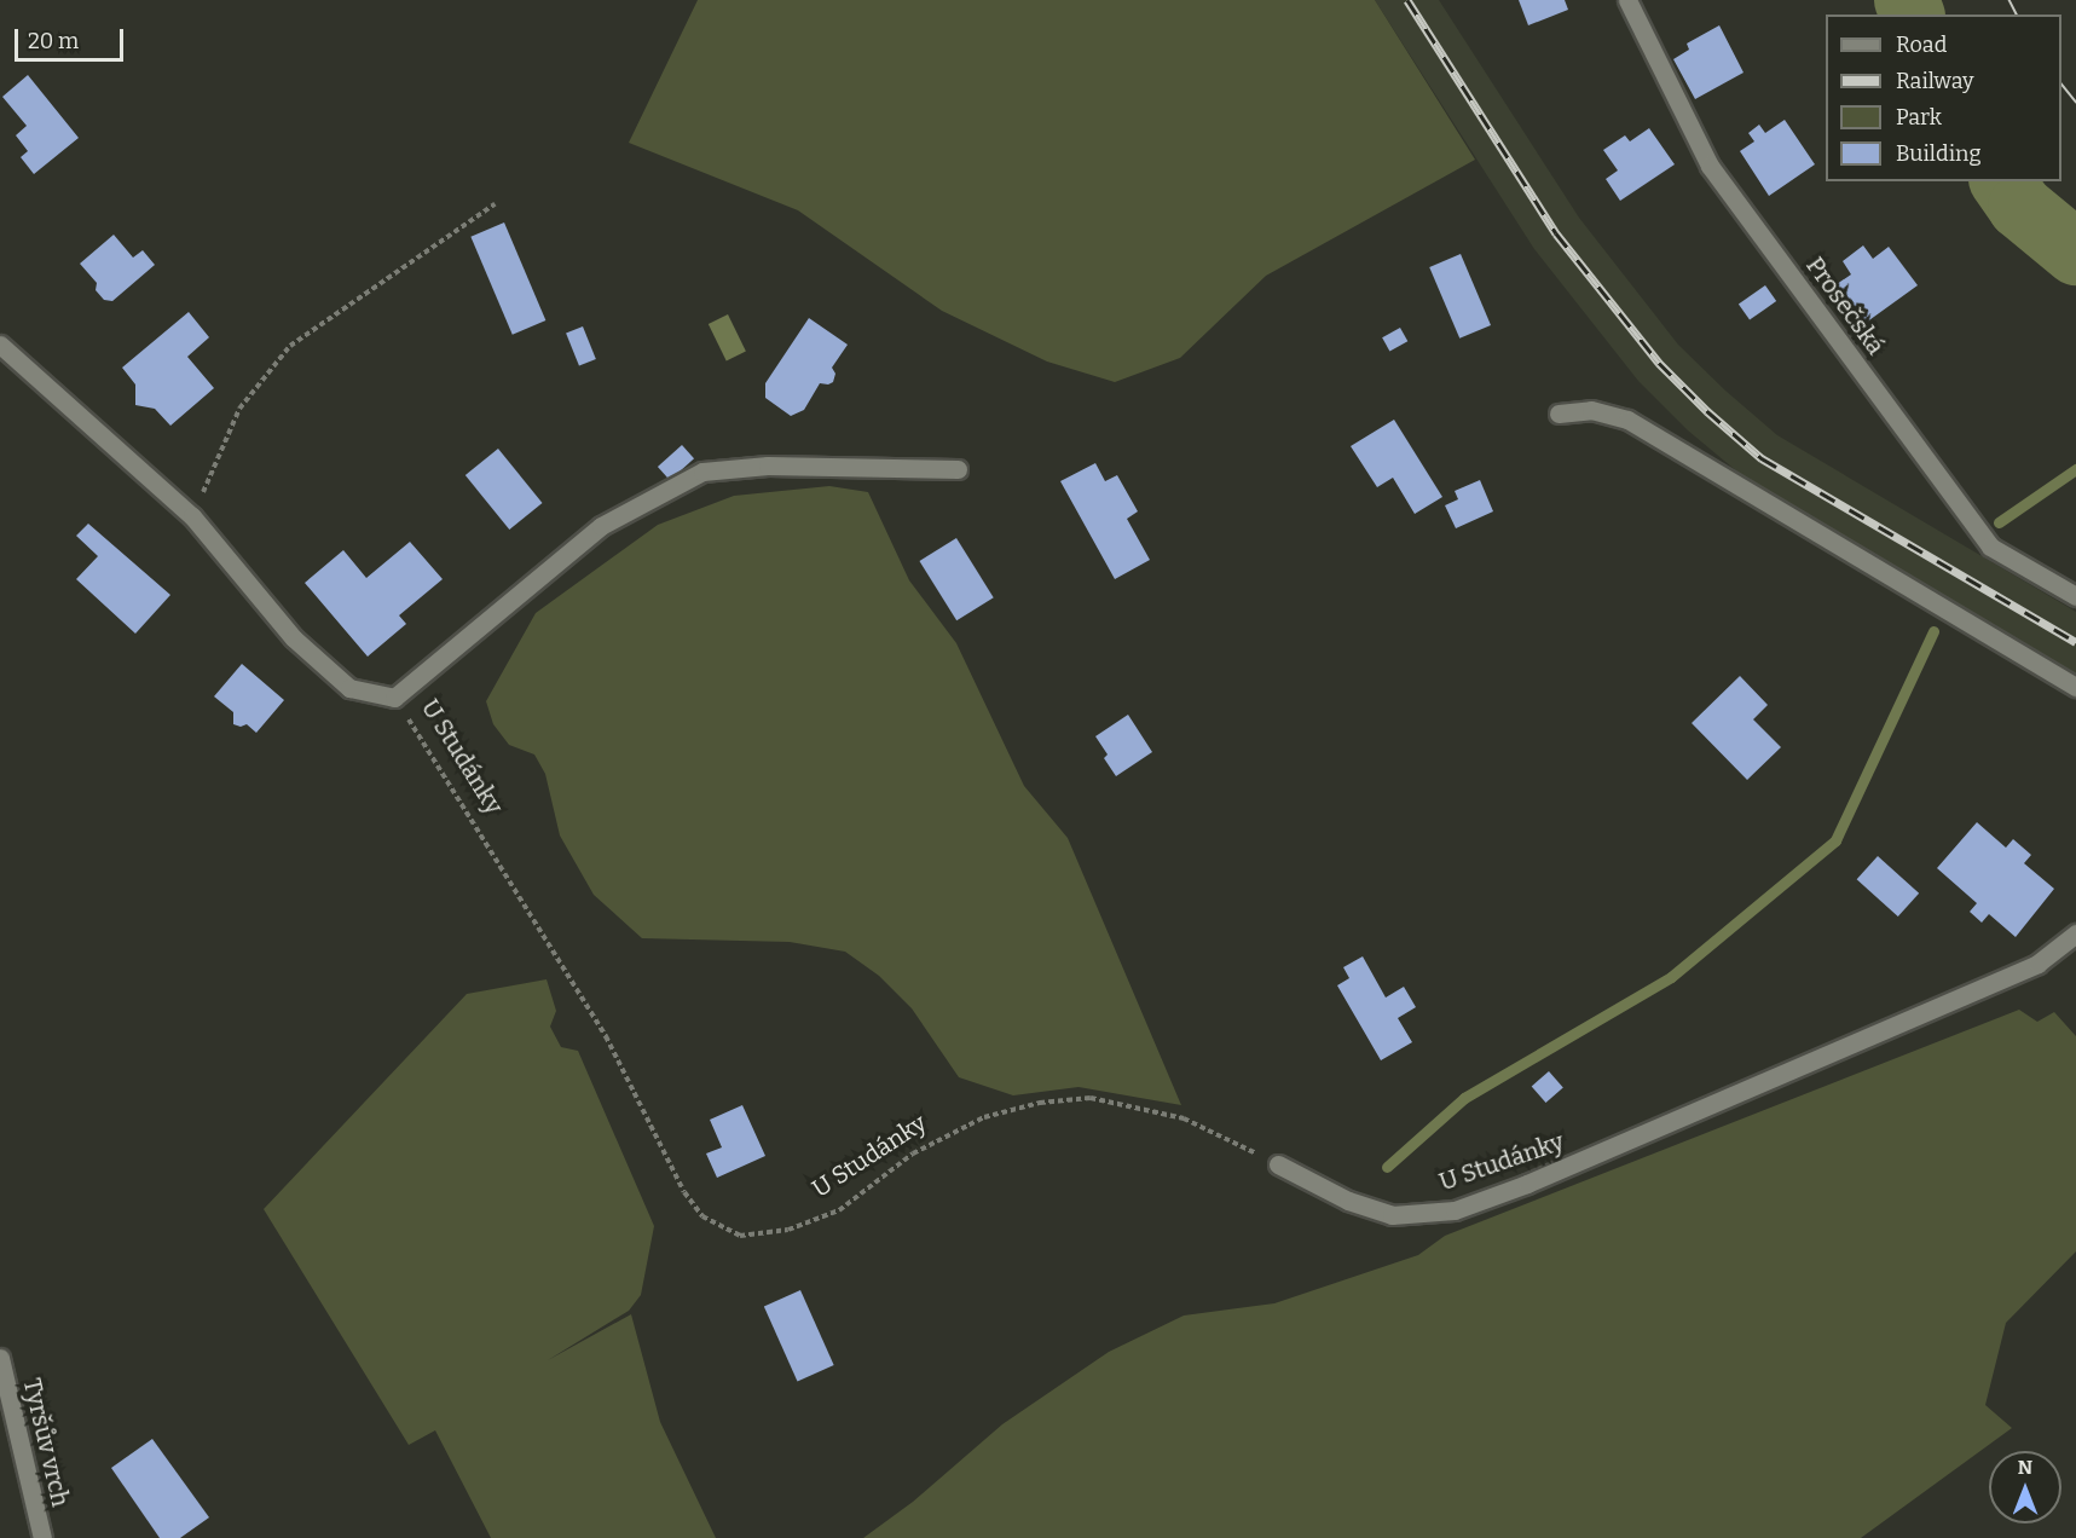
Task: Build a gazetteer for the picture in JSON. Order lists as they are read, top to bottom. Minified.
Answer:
{"streets":{"street":["Prosečská","U Studánky","Tyršův vrch"]},"legend":["Road","Railway","Park","Building"],"scale_bar":"20 m","north":"top"}
